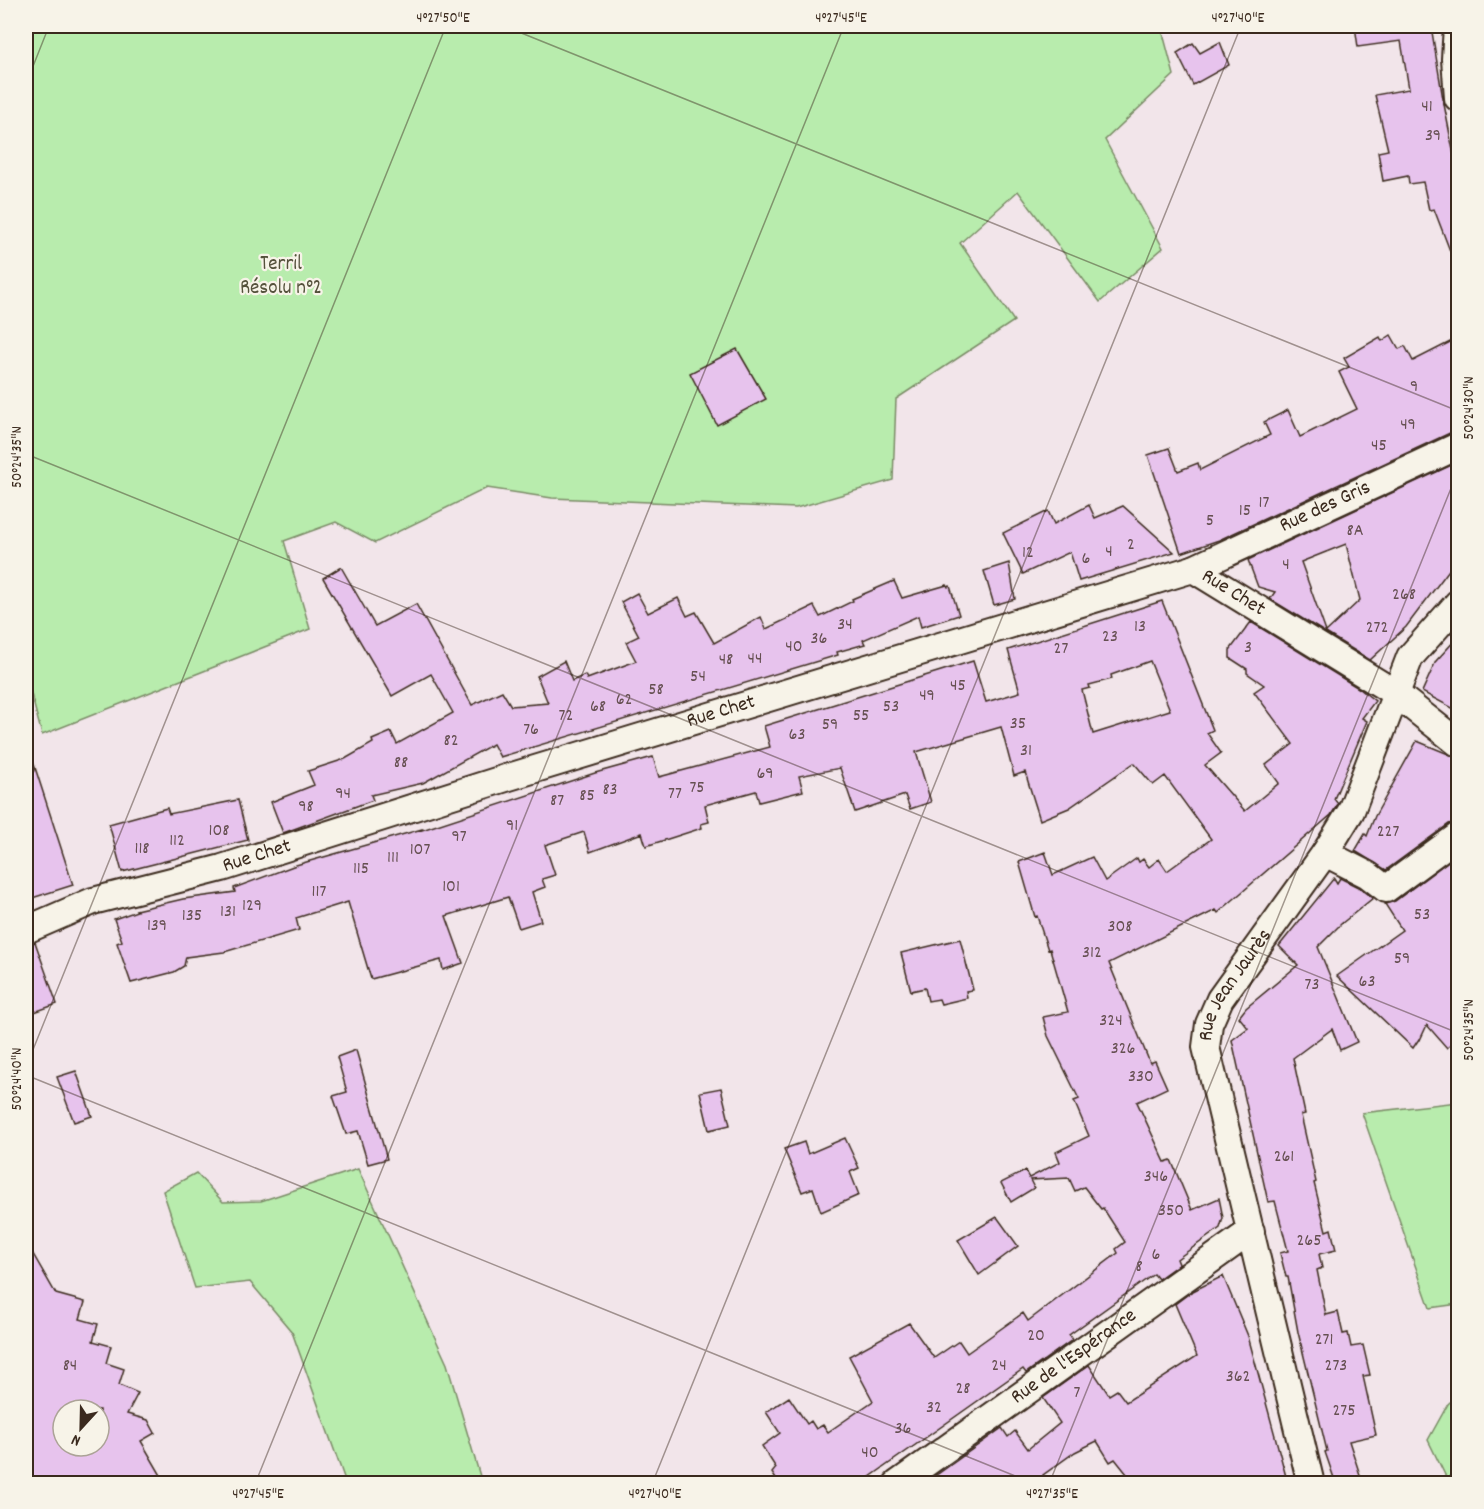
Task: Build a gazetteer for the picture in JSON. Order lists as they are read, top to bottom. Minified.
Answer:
{"streets":{"street":["Rue des Gris","Rue Chet","Rue Jean Jaurès","Rue de l'Espérance"]},"crossings":[["Rue des Gris","Rue Chet"],["Rue Chet","Rue Jean Jaurès"],["Rue Jean Jaurès","Rue de l'Espérance"]],"parks":["Terril Résolu n°2"],"house_numbers":["41","39","9","49","45","17","15","5","8A","2","4","12","6","4","268","34","13","272","23","36","40","3","27","44","48","54","45","58","49","62","68","53","72","55","35","59","76","63","82","31","88","69","75","83","94","77","85","87","98","91","108","227","97","112","118","107","111","115","101","117","129","131","53","135","139","308","312","59","63","73","324","326","330","261","346","350","265","6","8","20","271","84","24","273","362","28","7","32","275","36","40"],"north":"bottom","coordinates":["4°27'50\"E","4°27'45\"E","4°27'40\"E","50°24'30\"N","50°24'35\"N","50°24'40\"N","4°27'35\"E"]}
